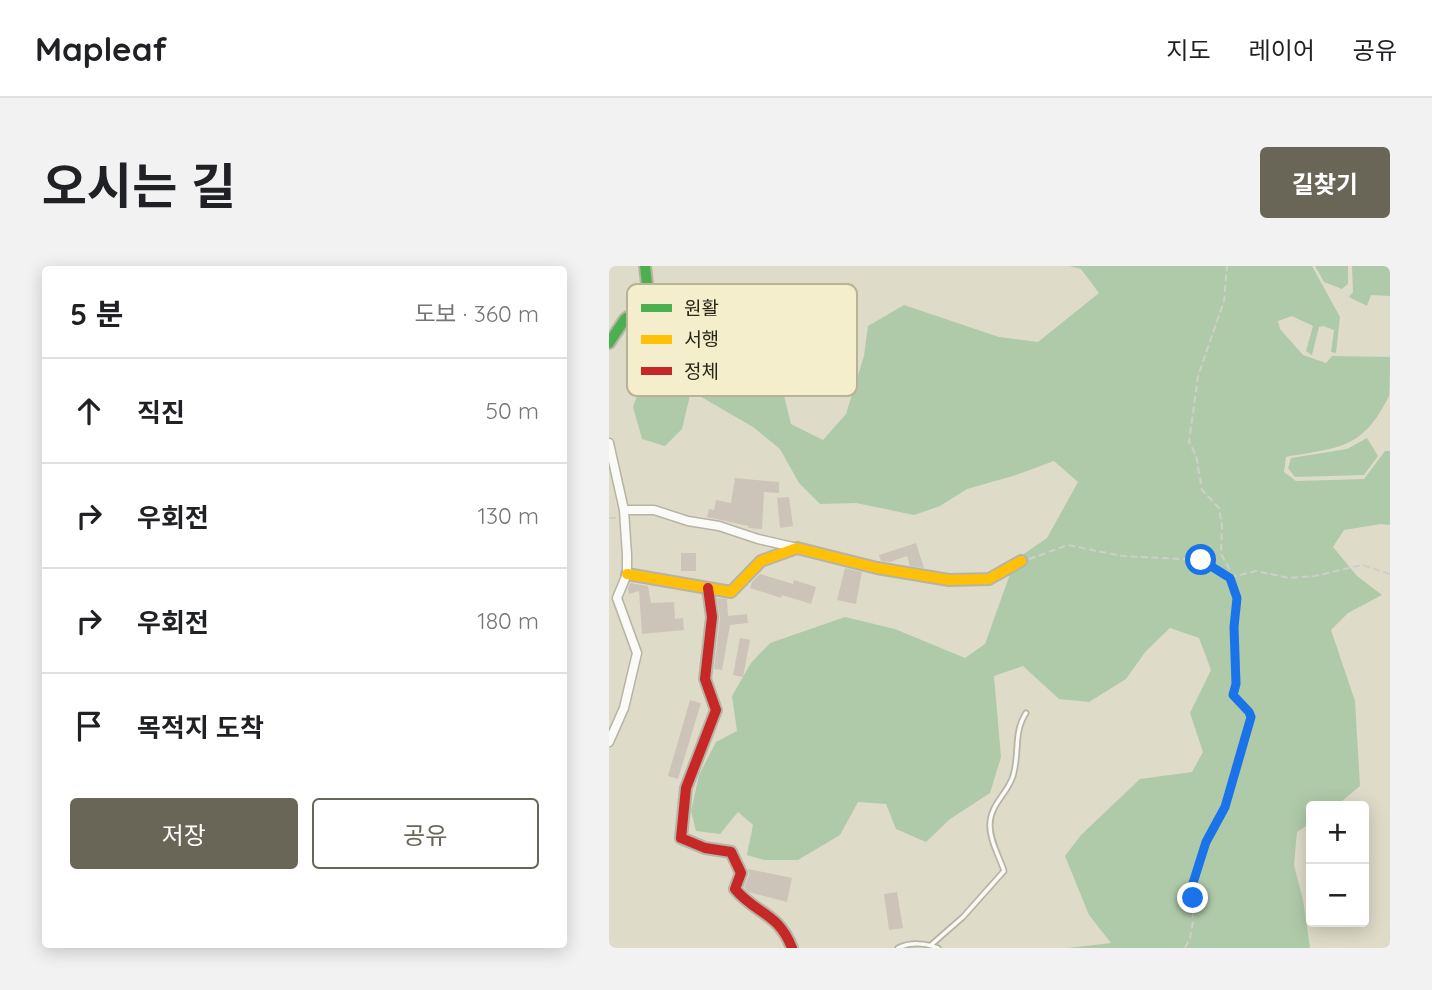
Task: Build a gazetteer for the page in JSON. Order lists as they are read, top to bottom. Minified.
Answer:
{"legend":["원활","서행","정체"],"page":{"header":"Mapleaf","nav":["지도","레이어","공유"],"title":"오시는 길","buttons":["길찾기",["저장","공유"]],"heading":["5 분","도보 · 360 m"],"list":[["직진","50 m"],["우회전","130 m"],["우회전","180 m"],"목적지 도착"],"map_buttons":["+","−"]}}
